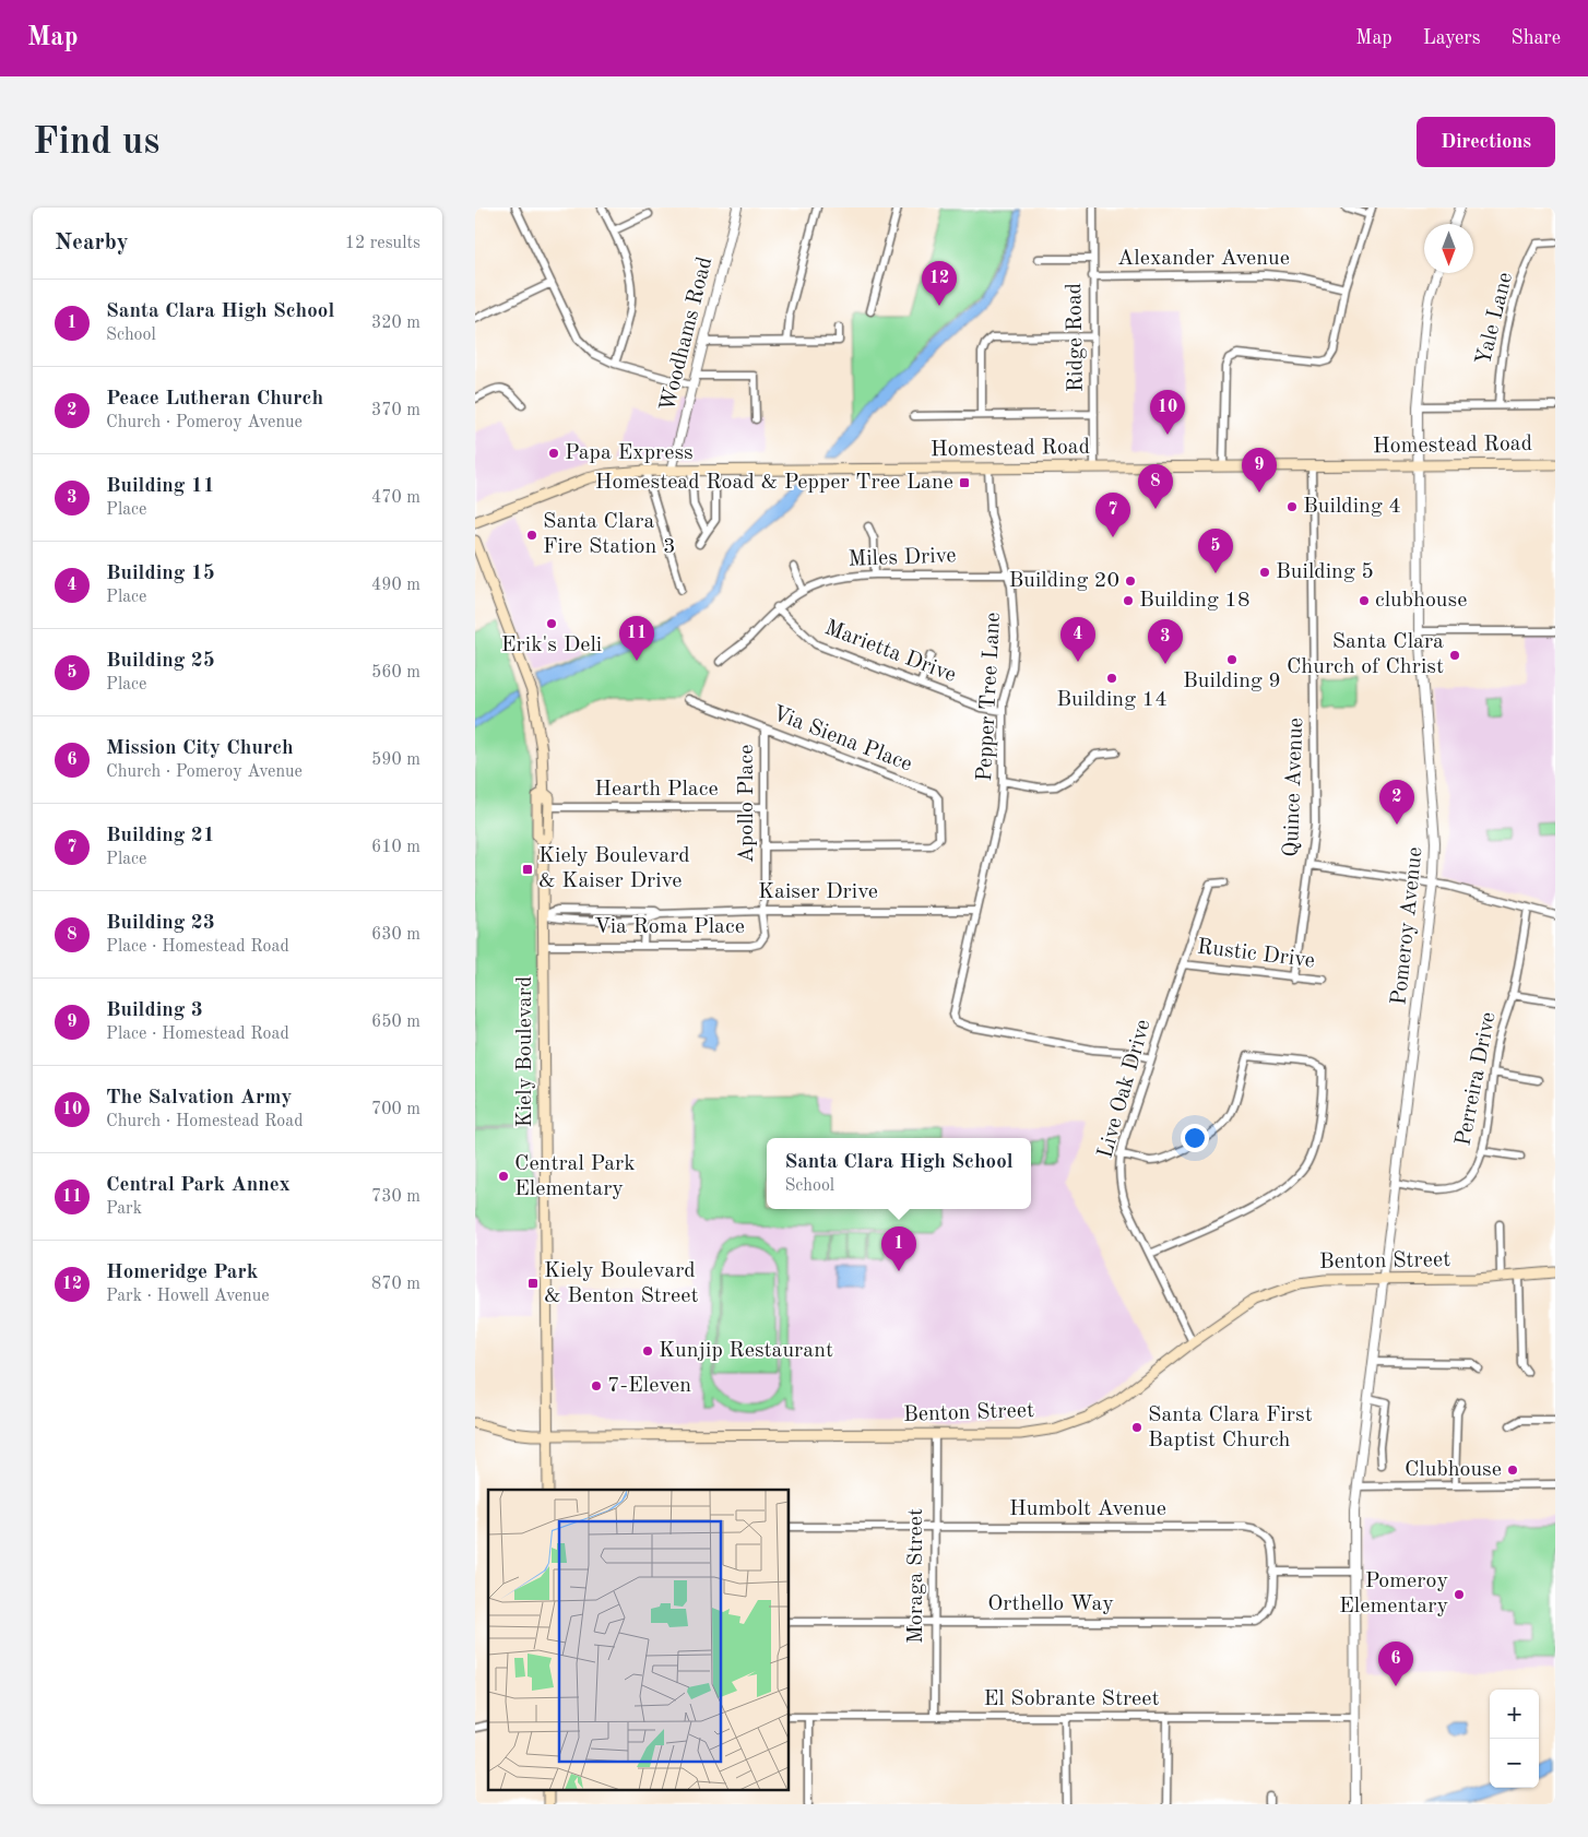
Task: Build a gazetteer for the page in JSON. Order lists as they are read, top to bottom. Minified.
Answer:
{"streets":{"main road":["Homestead Road","Kiely Boulevard","Benton Street"],"street":["Alexander Avenue","Yale Lane","Woodhams Road","Ridge Road","Miles Drive","Marietta Drive","Pepper Tree Lane","Via Siena Place","Quince Avenue","Hearth Place","Apollo Place","Kaiser Drive","Pomeroy Avenue","Via Roma Place","Rustic Drive","Perreira Drive","Live Oak Drive","Humbolt Avenue","Moraga Street","Orthello Way","El Sobrante Street"]},"crossings":[["Alexander Avenue","Ridge Road"],["Woodhams Road","Homestead Road"],["Ridge Road","Homestead Road"],["Homestead Road","Pepper Tree Lane"],["Homestead Road","Quince Avenue"],["Homestead Road","Pomeroy Avenue"],["Miles Drive","Marietta Drive"],["Miles Drive","Pepper Tree Lane"],["Marietta Drive","Pepper Tree Lane"],["Pepper Tree Lane","Kaiser Drive"],["Pepper Tree Lane","Live Oak Drive"],["Via Siena Place","Apollo Place"],["Quince Avenue","Rustic Drive"],["Hearth Place","Apollo Place"],["Hearth Place","Kiely Boulevard"],["Apollo Place","Kaiser Drive"],["Apollo Place","Via Roma Place"],["Kaiser Drive","Via Roma Place"],["Kaiser Drive","Kiely Boulevard"],["Pomeroy Avenue","Perreira Drive"],["Pomeroy Avenue","Benton Street"],["Pomeroy Avenue","El Sobrante Street"],["Via Roma Place","Kiely Boulevard"],["Rustic Drive","Live Oak Drive"],["Kiely Boulevard","Benton Street"],["Live Oak Drive","Benton Street"],["Benton Street","Moraga Street"],["Humbolt Avenue","Moraga Street"],["Humbolt Avenue","Orthello Way"],["Moraga Street","Orthello Way"],["Moraga Street","El Sobrante Street"]],"places":{"other":["Papa Express","Building 4","Santa Clara Fire Station 3","Building 5","Building 20","Building 18","clubhouse","Erik's Deli","Santa Clara Church of Christ","Building 9","Building 14","Central Park Elementary","Kunjip Restaurant","7-Eleven","Santa Clara First Baptist Church","Clubhouse","Pomeroy Elementary"],"transit":["Homestead Road & Pepper Tree Lane","Kiely Boulevard & Kaiser Drive","Kiely Boulevard & Benton Street"]},"north":"bottom","page":{"header":"Map","nav":["Map","Layers","Share"],"buttons":"Directions","title":"Find us","heading":["Nearby","12 results"],"pins":["12","10","9","8","7","5","11","4","3","2","1","6"],"list":[{"mark":"1","name":"Santa Clara High School","note":"School","value":"320 m"},{"mark":"2","name":"Peace Lutheran Church","note":"Church · Pomeroy Avenue","value":"370 m"},{"mark":"3","name":"Building 11","note":"Place","value":"470 m"},{"mark":"4","name":"Building 15","note":"Place","value":"490 m"},{"mark":"5","name":"Building 25","note":"Place","value":"560 m"},{"mark":"6","name":"Mission City Church","note":"Church · Pomeroy Avenue","value":"590 m"},{"mark":"7","name":"Building 21","note":"Place","value":"610 m"},{"mark":"8","name":"Building 23","note":"Place · Homestead Road","value":"630 m"},{"mark":"9","name":"Building 3","note":"Place · Homestead Road","value":"650 m"},{"mark":"10","name":"The Salvation Army","note":"Church · Homestead Road","value":"700 m"},{"mark":"11","name":"Central Park Annex","note":"Park","value":"730 m"},{"mark":"12","name":"Homeridge Park","note":"Park · Howell Avenue","value":"870 m"}],"popup":["Santa Clara High School","School"],"map_buttons":["+","−"]}}
